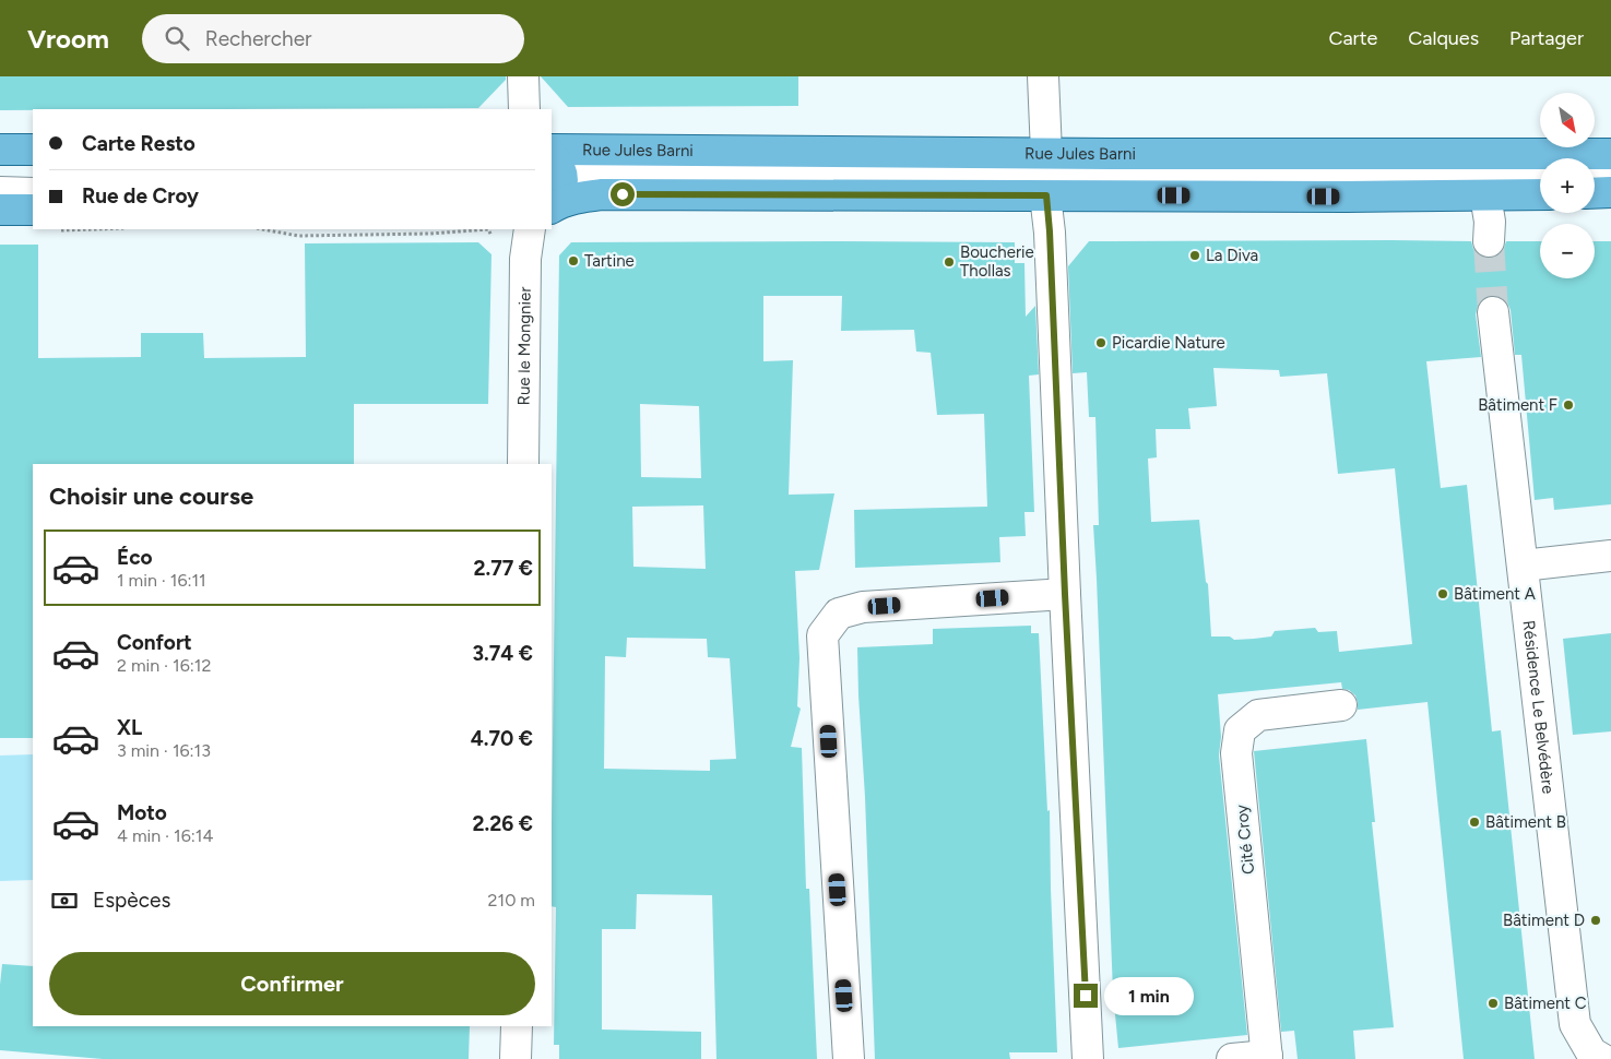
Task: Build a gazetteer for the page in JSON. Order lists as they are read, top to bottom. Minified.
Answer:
{"streets":{"main road":["Rue Jules Barni"],"street":["Rue le Mongnier","Résidence Le Belvédère","Cité Croy"]},"places":["La Diva","Tartine","Boucherie Thollas","Picardie Nature","Bâtiment F","Bâtiment A","Bâtiment B","Bâtiment D","Bâtiment C"],"north":"bottom right","page":{"header":"Vroom","search":"Rechercher","nav":["Carte","Calques","Partager"],"map_buttons":["+","−"],"banner":["Carte Resto","Rue de Croy"],"heading":"Choisir une course","list":[{"name":"Éco","note":"1 min · 16:11","value":"2.77 €"},{"name":"Confort","note":"2 min · 16:12","value":"3.74 €"},{"name":"XL","note":"3 min · 16:13","value":"4.70 €"},{"name":"Moto","note":"4 min · 16:14","value":"2.26 €"}],"pay":["Espèces","210 m"],"buttons":"Confirmer","bubble":"1 min"}}
